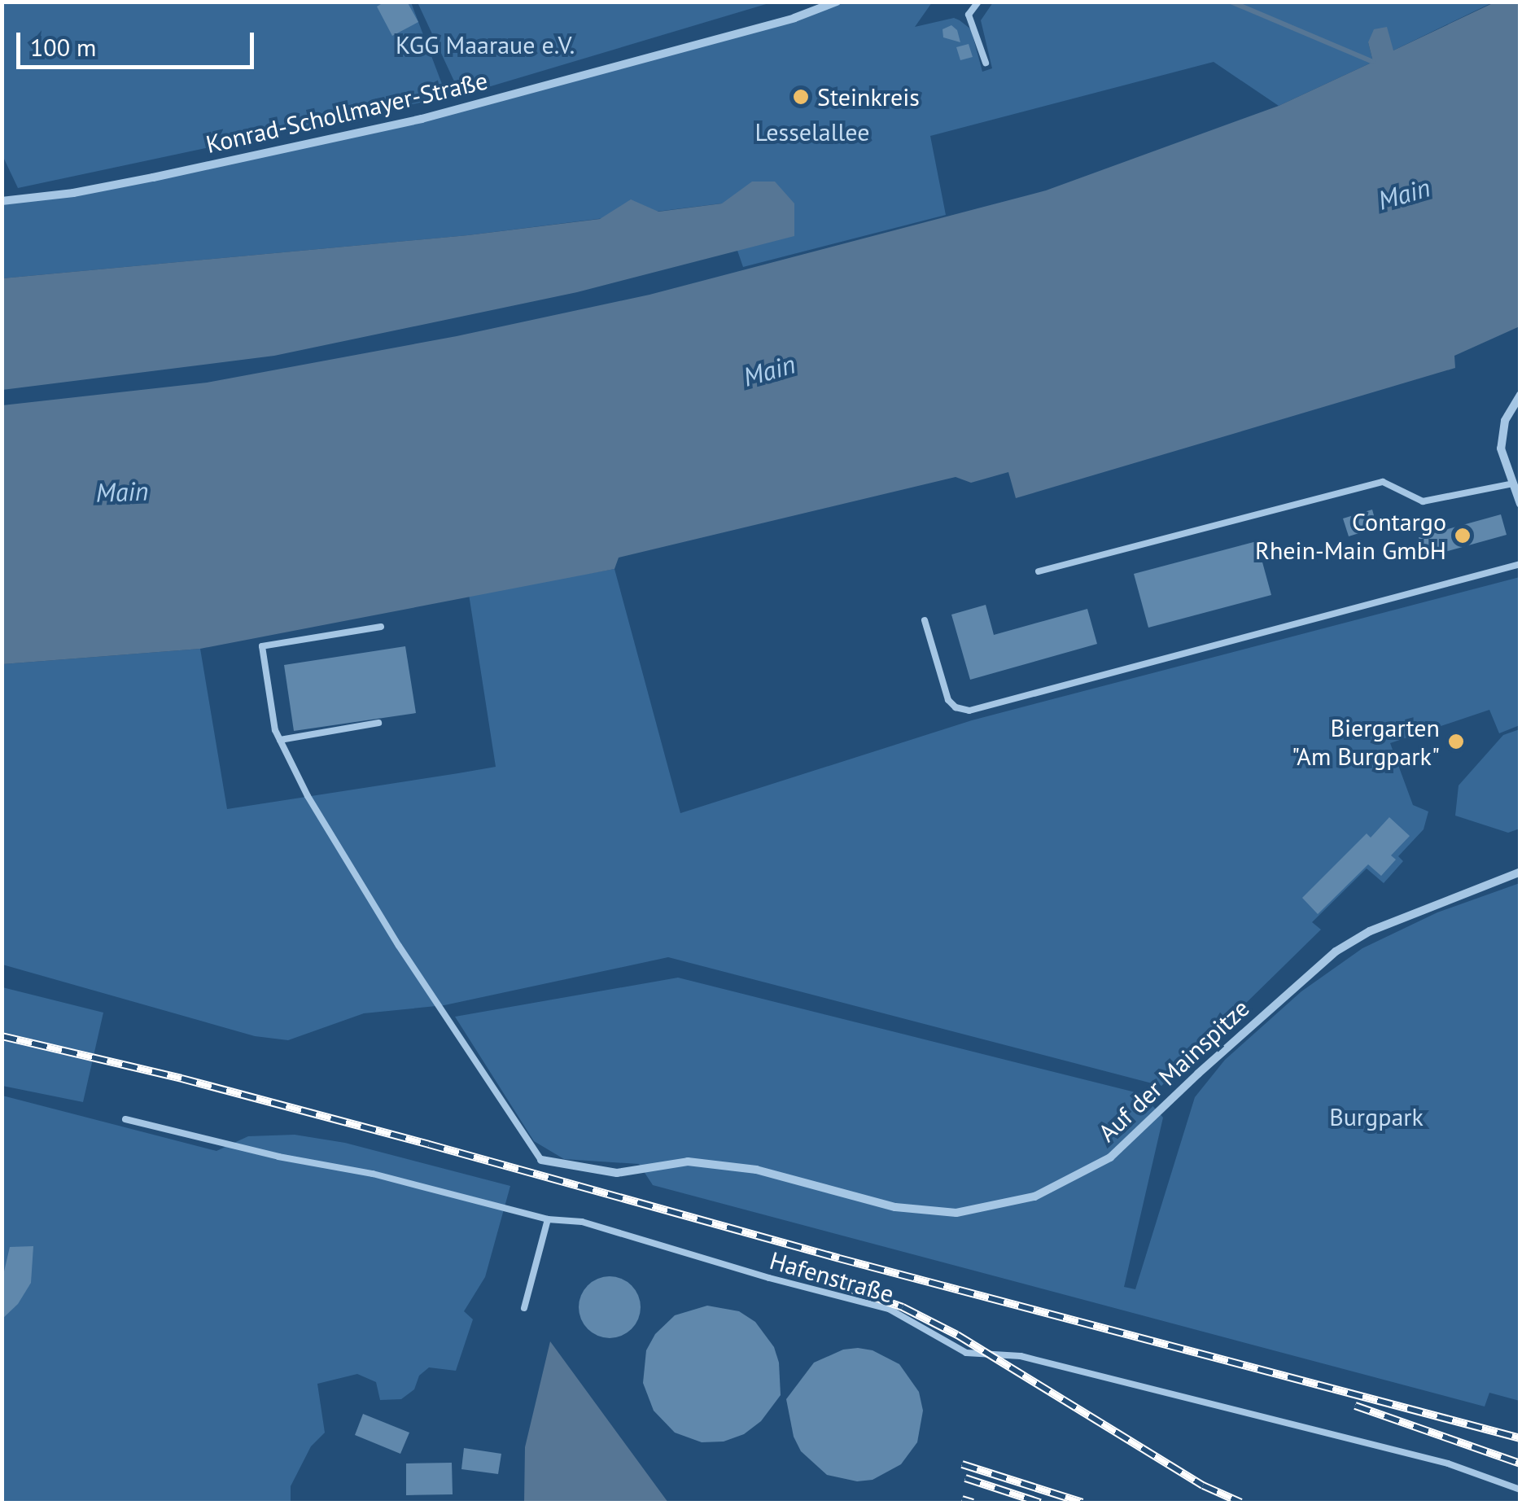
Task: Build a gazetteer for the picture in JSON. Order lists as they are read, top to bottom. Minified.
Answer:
{"streets":{"street":["Konrad-Schollmayer-Straße","Auf der Mainspitze"],"lane":["Hafenstraße"]},"water":["Main"],"parks":["KGG Maaraue e.V.","Lesselallee","Burgpark"],"places":["Steinkreis","Contargo Rhein-Main GmbH","Biergarten \"Am Burgpark\""],"scale_bar":"100 m"}
